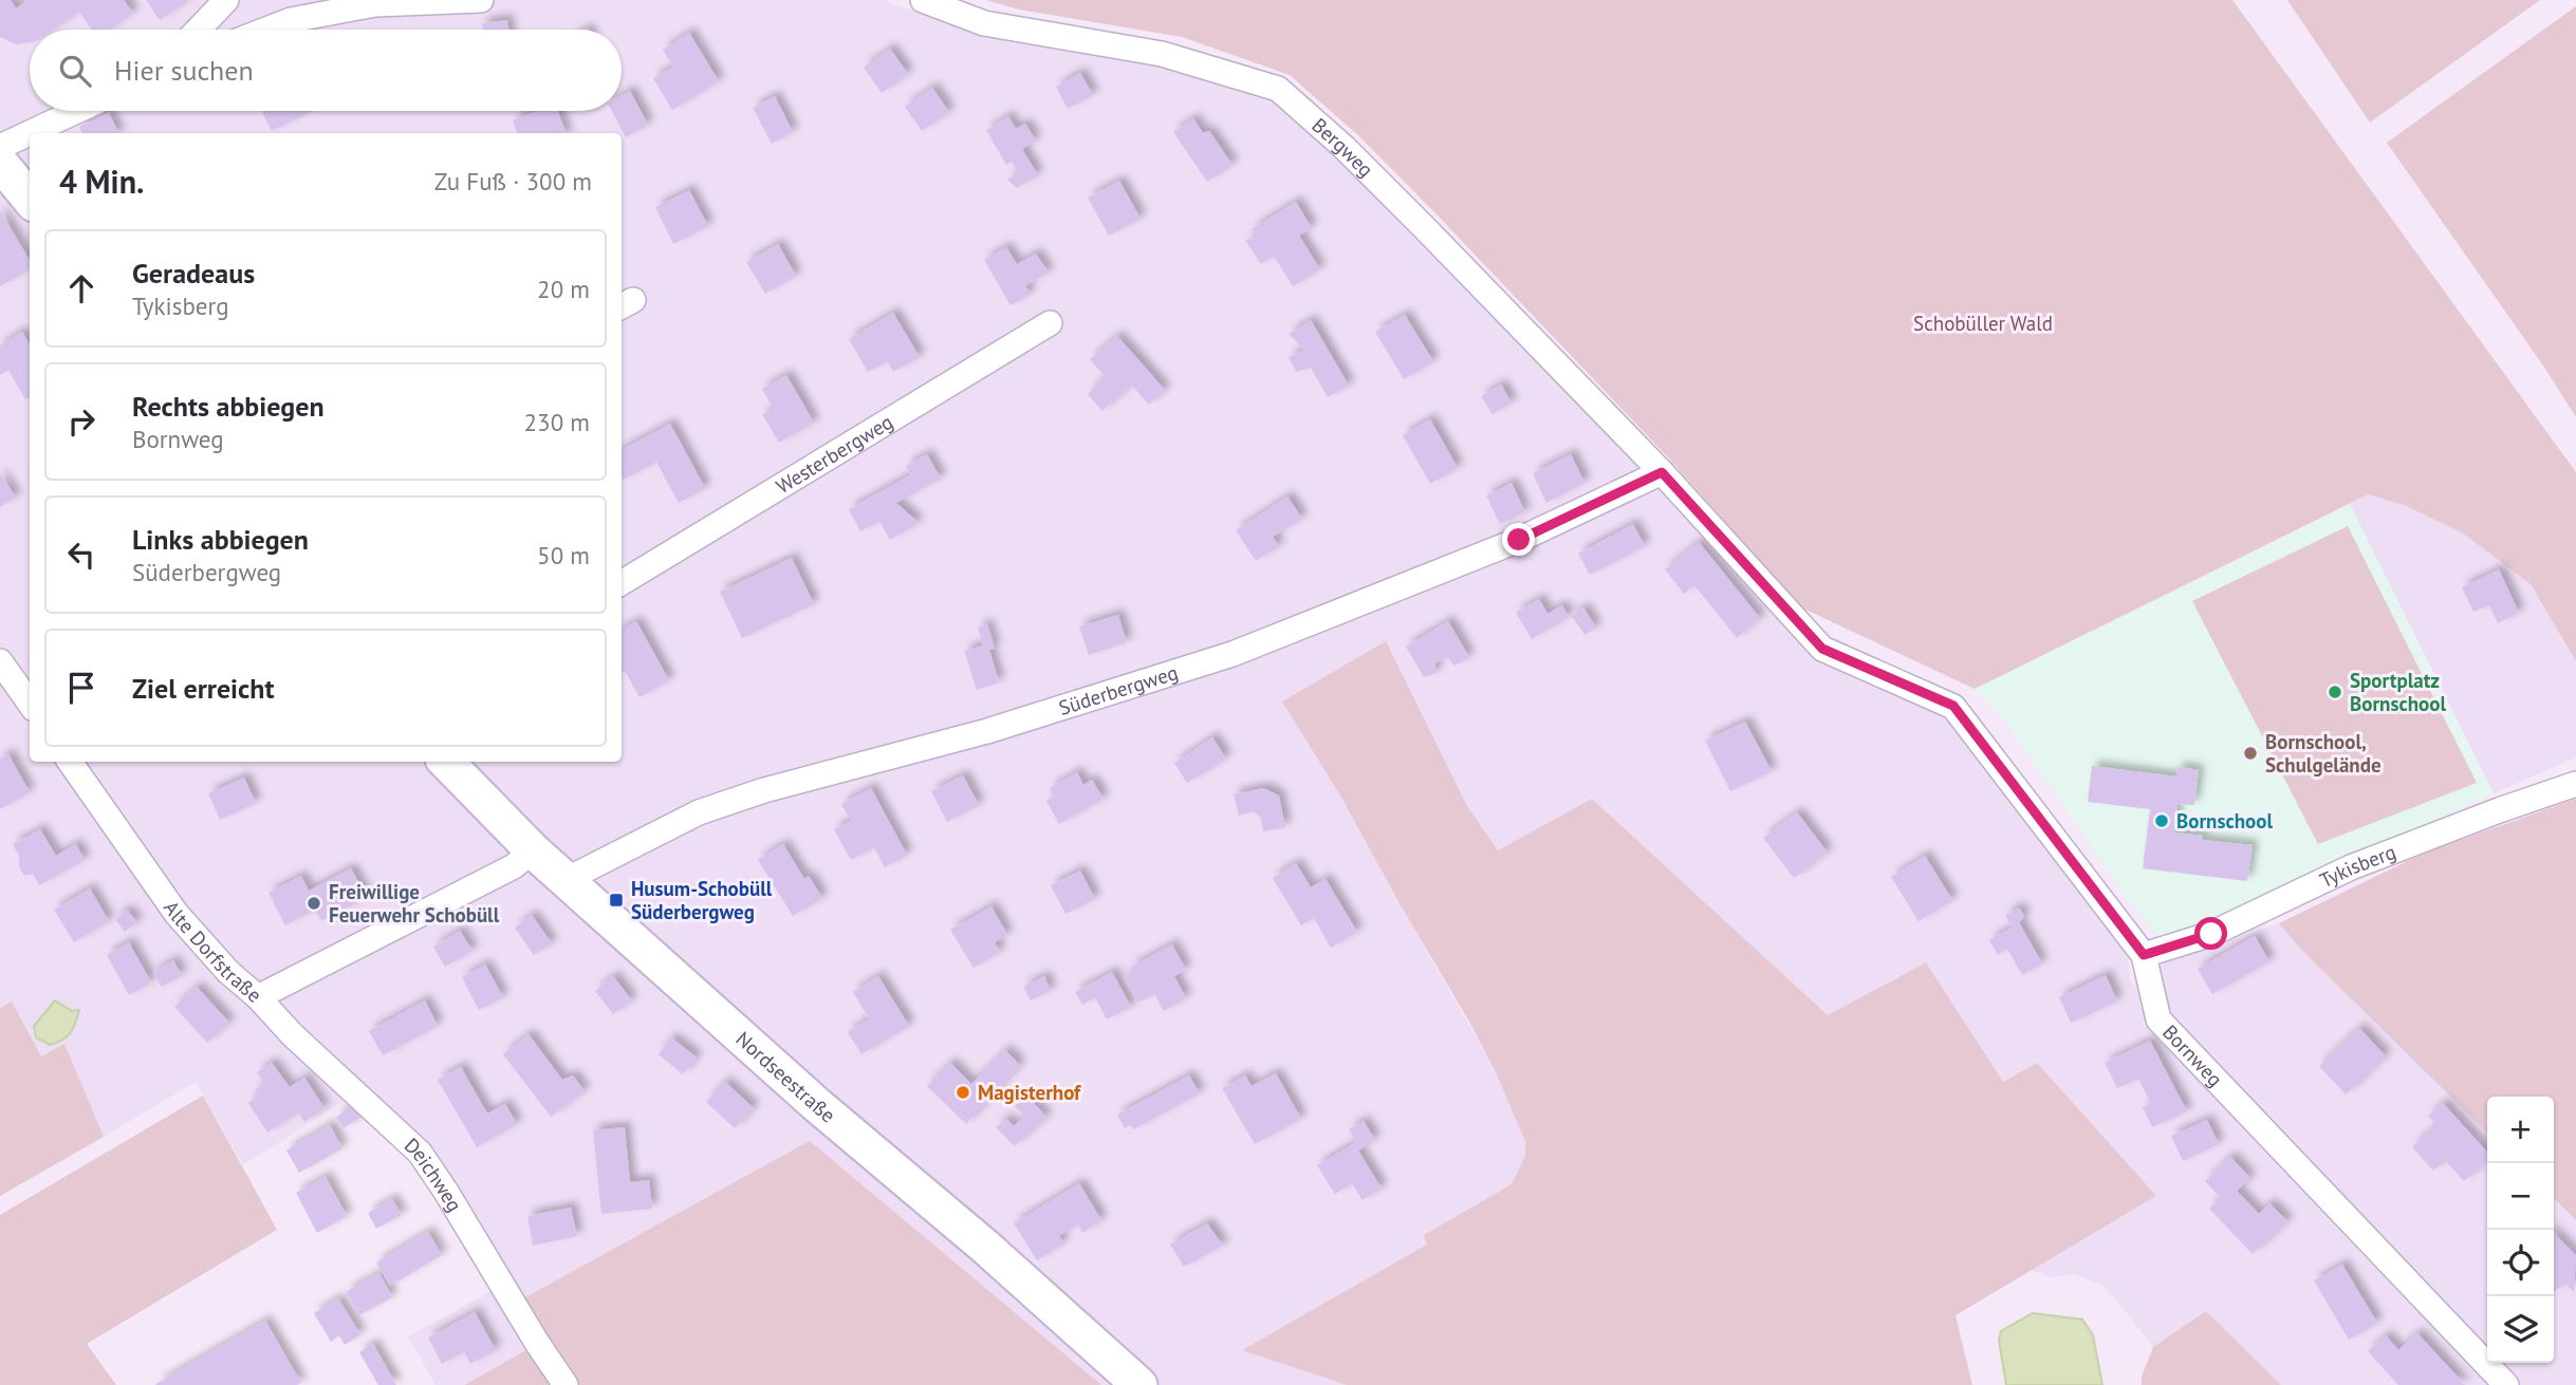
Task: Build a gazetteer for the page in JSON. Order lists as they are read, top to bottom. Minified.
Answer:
{"streets":{"main road":["Nordseestraße"],"street":["Bergweg","Westerbergweg","Süderbergweg","Tykisberg","Alte Dorfstraße","Bornweg","Deichweg"]},"crossings":[["Bergweg","Süderbergweg"],["Bergweg","Bornweg"],["Süderbergweg","Bornweg"],["Süderbergweg","Nordseestraße"],["Tykisberg","Bornweg"],["Alte Dorfstraße","Nordseestraße"],["Alte Dorfstraße","Deichweg"]],"parks":["Schobüller Wald"],"places":{"other":["Sportplatz Bornschool","Bornschool, Schulgelände","Bornschool","Freiwillige Feuerwehr Schobüll","Magisterhof"],"transit":["Husum-Schobüll Süderbergweg"]},"page":{"search":"Hier suchen","heading":["4 Min.","Zu Fuß · 300 m"],"list":[["Geradeaus","Tykisberg","20 m"],["Rechts abbiegen","Bornweg","230 m"],["Links abbiegen","Süderbergweg","50 m"],"Ziel erreicht"],"map_buttons":["+","−"]}}
